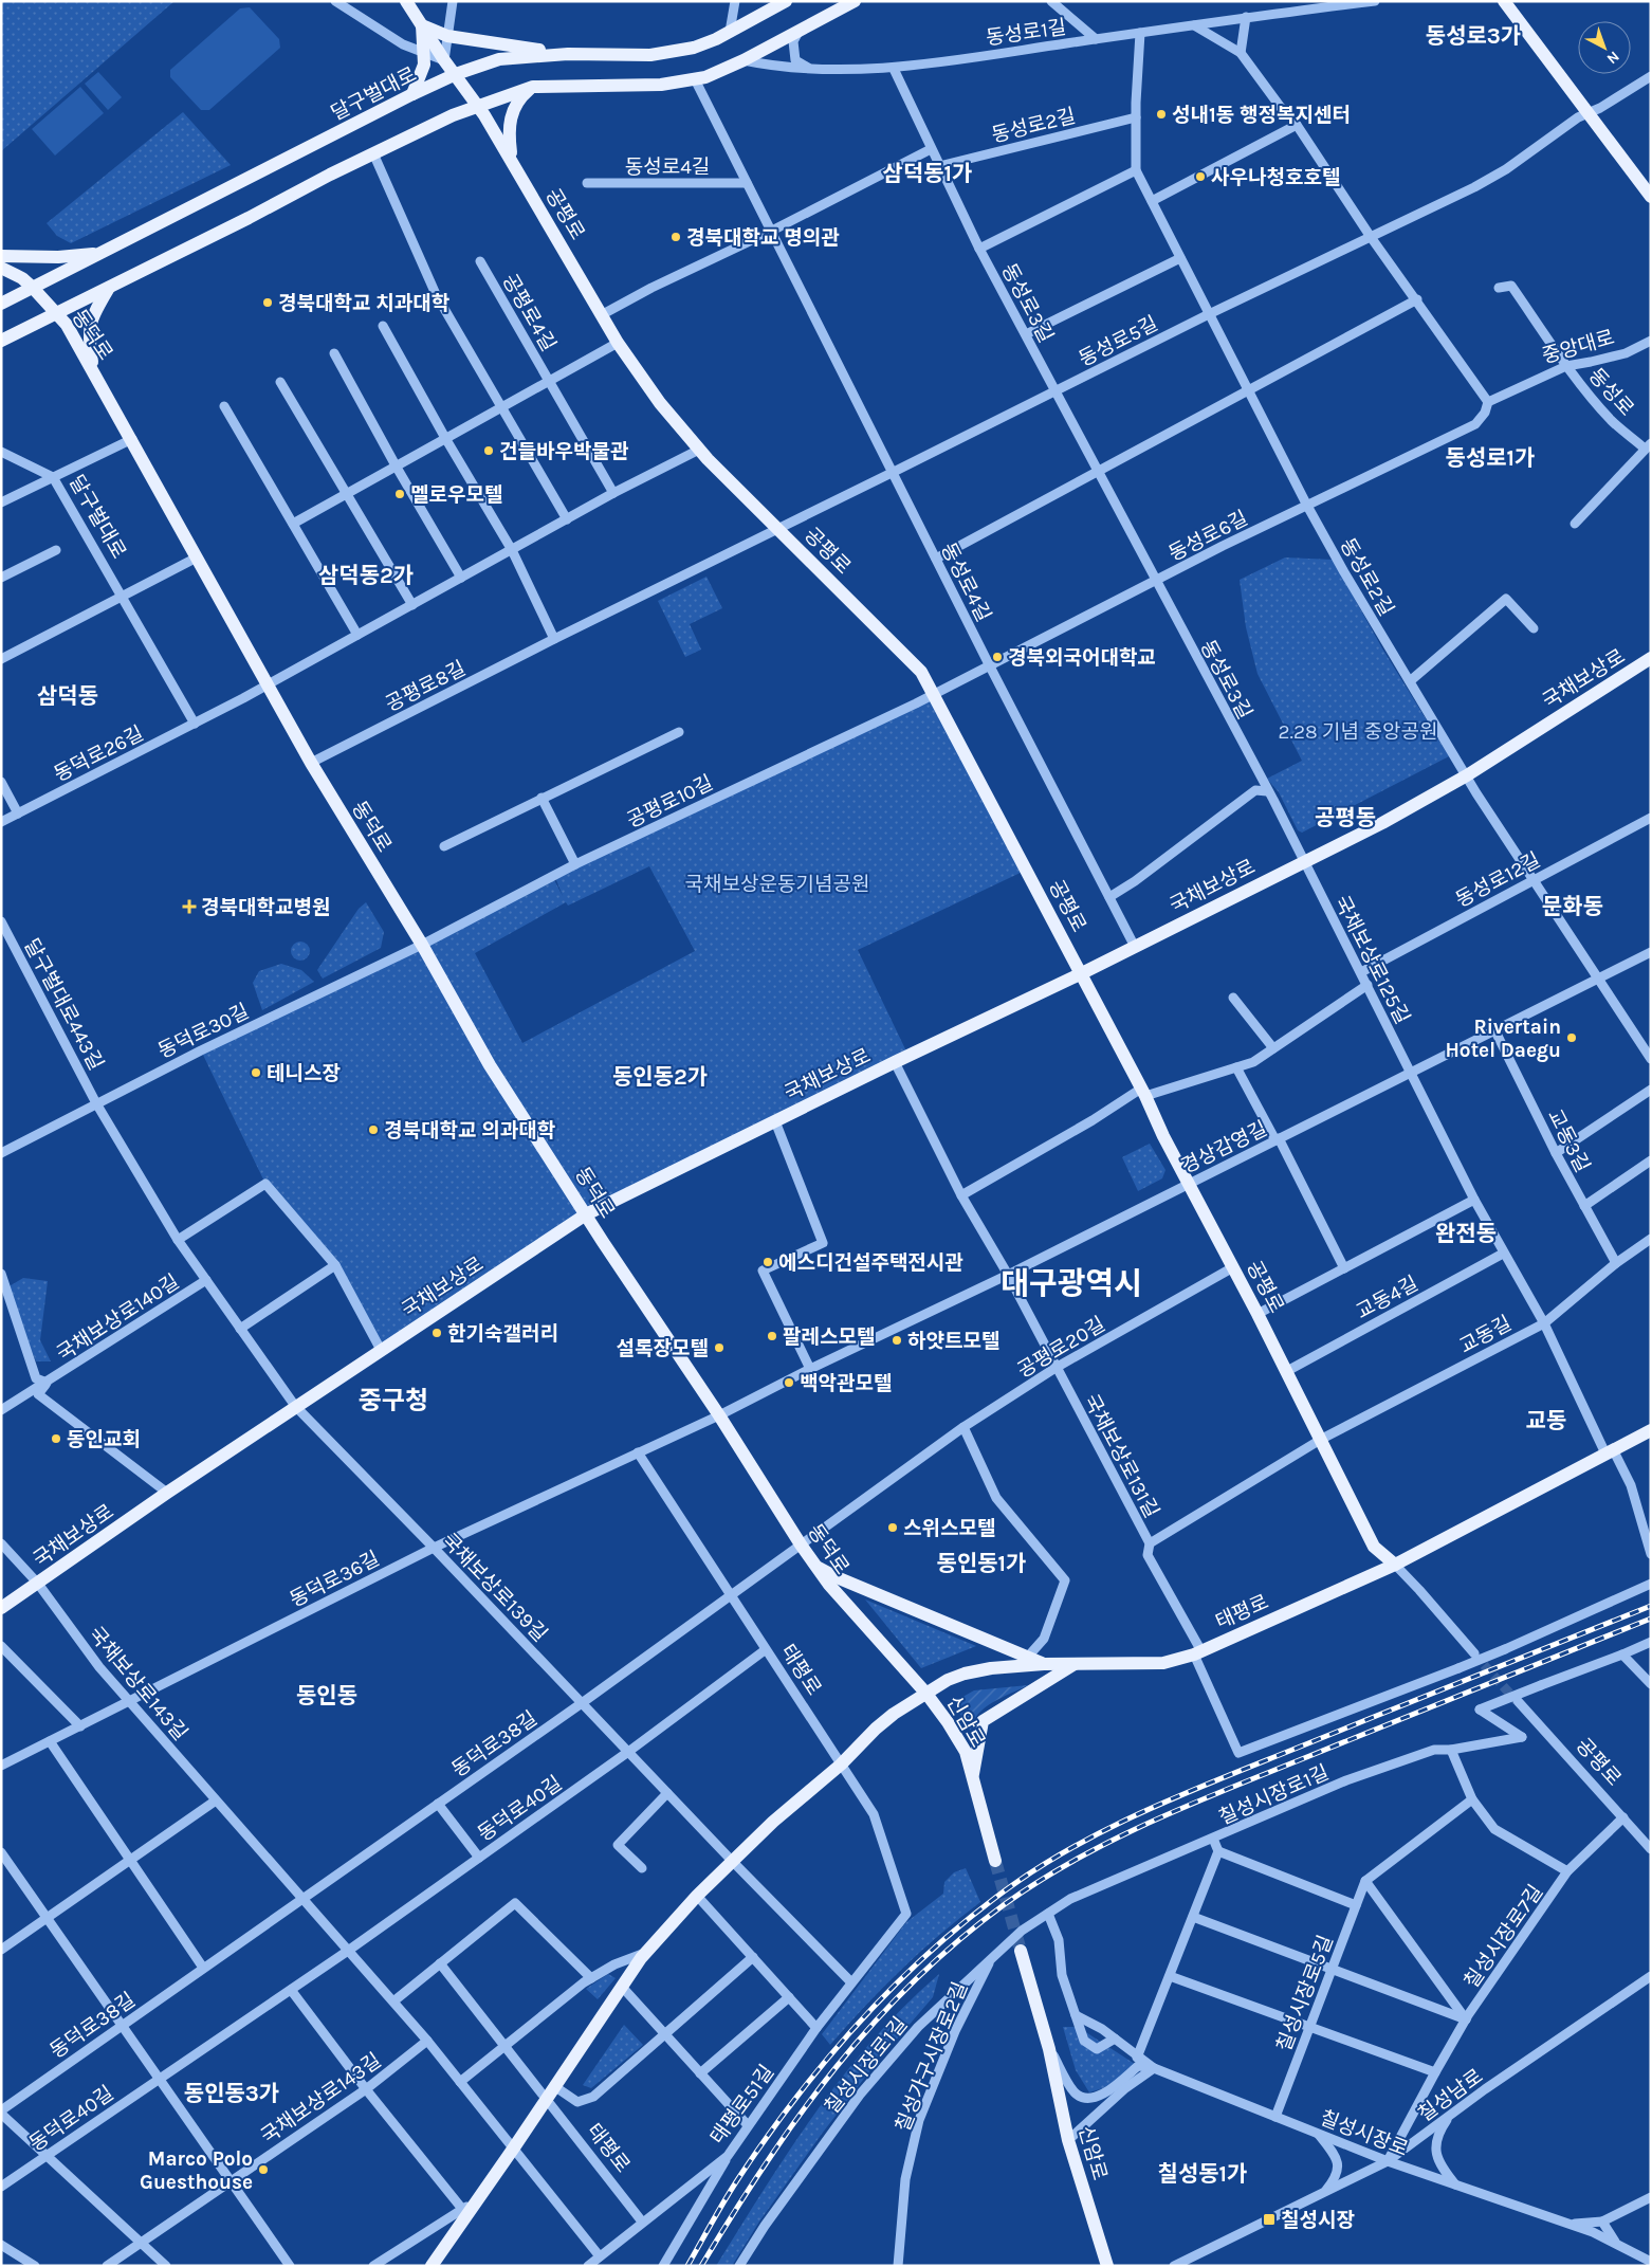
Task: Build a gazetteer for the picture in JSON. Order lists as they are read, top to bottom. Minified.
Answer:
{"streets":{"main road":["달구벌대로","공평로","동덕로","국채보상로","태평로","신암로"],"street":["동성로1길","동성로2길","동성로4길","동성로3길","공평로4길","동성로5길","중앙대로","동성로","동성로6길","공평로8길","동덕로26길","공평로10길","동성로12길","국채보상로125길","달구벌대로443길","동덕로30길","교동3길","경상감영길","교동4길","국채보상로140길","교동길","공평로20길","국채보상로131길","동덕로36길","국채보상로139길","국채보상로143길","동덕로38길","칠성시장로1길","동덕로40길","칠성시장로7길","칠성시장로5길","칠성가구시장로2길","칠성남로","태평로51길","칠성시장로"]},"crossings":[["동성로1길","동성로2길"],["동성로1길","동성로3길"],["달구벌대로","공평로"],["달구벌대로","동덕로"],["동성로2길","동성로3길"],["동성로2길","동성로5길"],["동성로2길","동성로6길"],["동성로2길","국채보상로"],["동성로2길","동성로12길"],["동성로2길","경상감영길"],["동성로4길","동성로5길"],["동성로4길","동성로6길"],["동성로4길","국채보상로"],["공평로","공평로4길"],["공평로","동성로5길"],["공평로","동성로6길"],["공평로","국채보상로"],["공평로","공평로8길"],["공평로","공평로10길"],["공평로","경상감영길"],["공평로","교동4길"],["공평로","교동길"],["공평로","공평로20길"],["공평로","태평로"],["공평로","칠성시장로7길"],["동성로3길","동성로5길"],["동성로3길","동성로6길"],["동성로3길","국채보상로"],["동성로3길","국채보상로125길"],["동덕로","국채보상로"],["동덕로","공평로8길"],["동덕로","동덕로26길"],["동덕로","공평로10길"],["동덕로","동덕로30길"],["동덕로","경상감영길"],["동덕로","공평로20길"],["동덕로","동덕로36길"],["동덕로","태평로"],["동덕로","신암로"],["동덕로","동덕로38길"],["동성로5길","공평로8길"],["중앙대로","동성로"],["중앙대로","동성로6길"],["동성로6길","공평로10길"],["국채보상로","국채보상로125길"],["국채보상로","경상감영길"],["국채보상로","국채보상로140길"],["국채보상로","국채보상로131길"],["국채보상로","국채보상로139길"],["국채보상로","국채보상로143길"],["공평로10길","동덕로30길"],["동성로12길","국채보상로125길"],["국채보상로125길","경상감영길"],["달구벌대로443길","동덕로30길"],["달구벌대로443길","국채보상로140길"],["동덕로30길","국채보상로140길"],["교동3길","경상감영길"],["교동3길","교동길"],["경상감영길","국채보상로131길"],["경상감영길","동덕로36길"],["국채보상로140길","국채보상로139길"],["공평로20길","국채보상로131길"],["공평로20길","동덕로38길"],["국채보상로131길","태평로"],["동덕로36길","국채보상로139길"],["동덕로36길","국채보상로143길"],["국채보상로139길","태평로"],["국채보상로139길","동덕로38길"],["국채보상로139길","동덕로40길"],["태평로","국채보상로143길"],["태평로","신암로"],["태평로","동덕로38길"],["태평로","동덕로40길"],["태평로","태평로51길"],["국채보상로143길","동덕로38길"],["국채보상로143길","동덕로40길"],["신암로","칠성시장로"],["칠성시장로1길","칠성시장로7길"],["칠성시장로1길","칠성가구시장로2길"],["칠성시장로7길","칠성시장로5길"],["칠성시장로7길","칠성남로"],["칠성시장로7길","칠성시장로"],["칠성시장로5길","칠성시장로"],["칠성남로","칠성시장로"]],"districts":["동성로3가","삼덕동1가","동성로1가","삼덕동2가","삼덕동","공평동","문화동","동인동2가","완전동","대구광역시","중구청","교동","동인동1가","동인동","동인동3가","칠성동1가"],"parks":["2.28 기념 중앙공원","국채보상운동기념공원"],"places":{"other":["성내1동 행정복지센터","사우나청호호텔","경북대학교 명의관","경북대학교 치과대학","건들바우박물관","멜로우모텔","경북외국어대학교","Rivertain Hotel Daegu","테니스장","경북대학교 의과대학","에스디건설주택전시관","한기숙갤러리","팔레스모텔","하얏트모텔","설록장모텔","백악관모텔","동인교회","스위스모텔","Marco Polo Guesthouse"],"health":["경북대학교병원"],"transit":["칠성시장"]},"north":"bottom right"}
